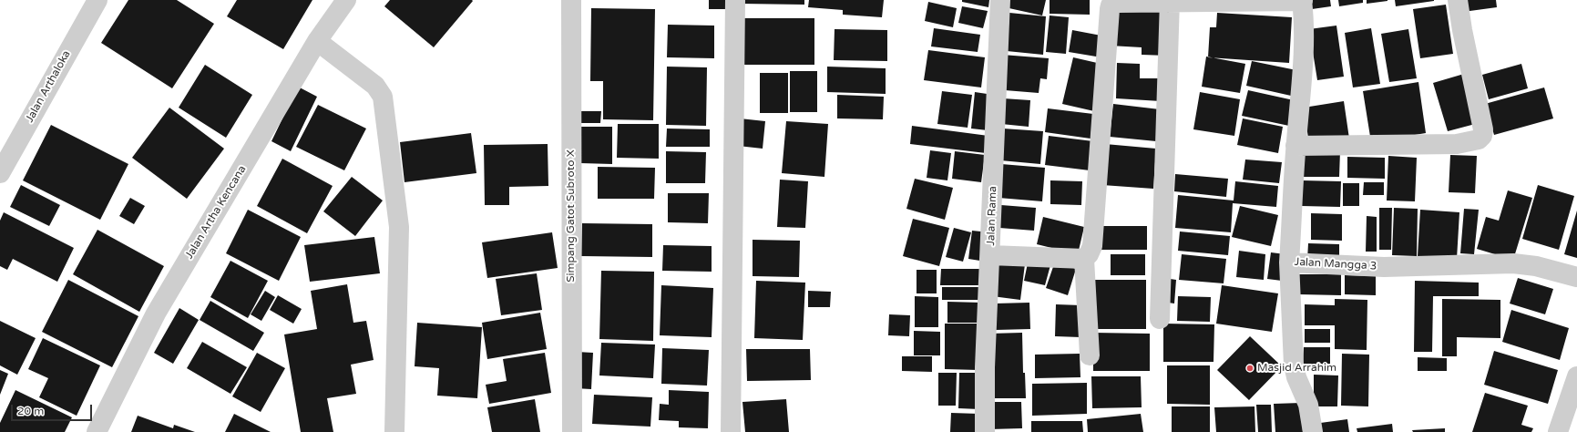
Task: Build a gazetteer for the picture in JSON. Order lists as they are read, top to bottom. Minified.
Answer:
{"streets":{"street":["Jalan Arthaloka","Jalan Artha Kencana","Simpang Gatot Subroto X","Jalan Rama","Jalan Mangga 3"]},"places":["Masjid Arrahim"],"scale_bar":"20 m"}
